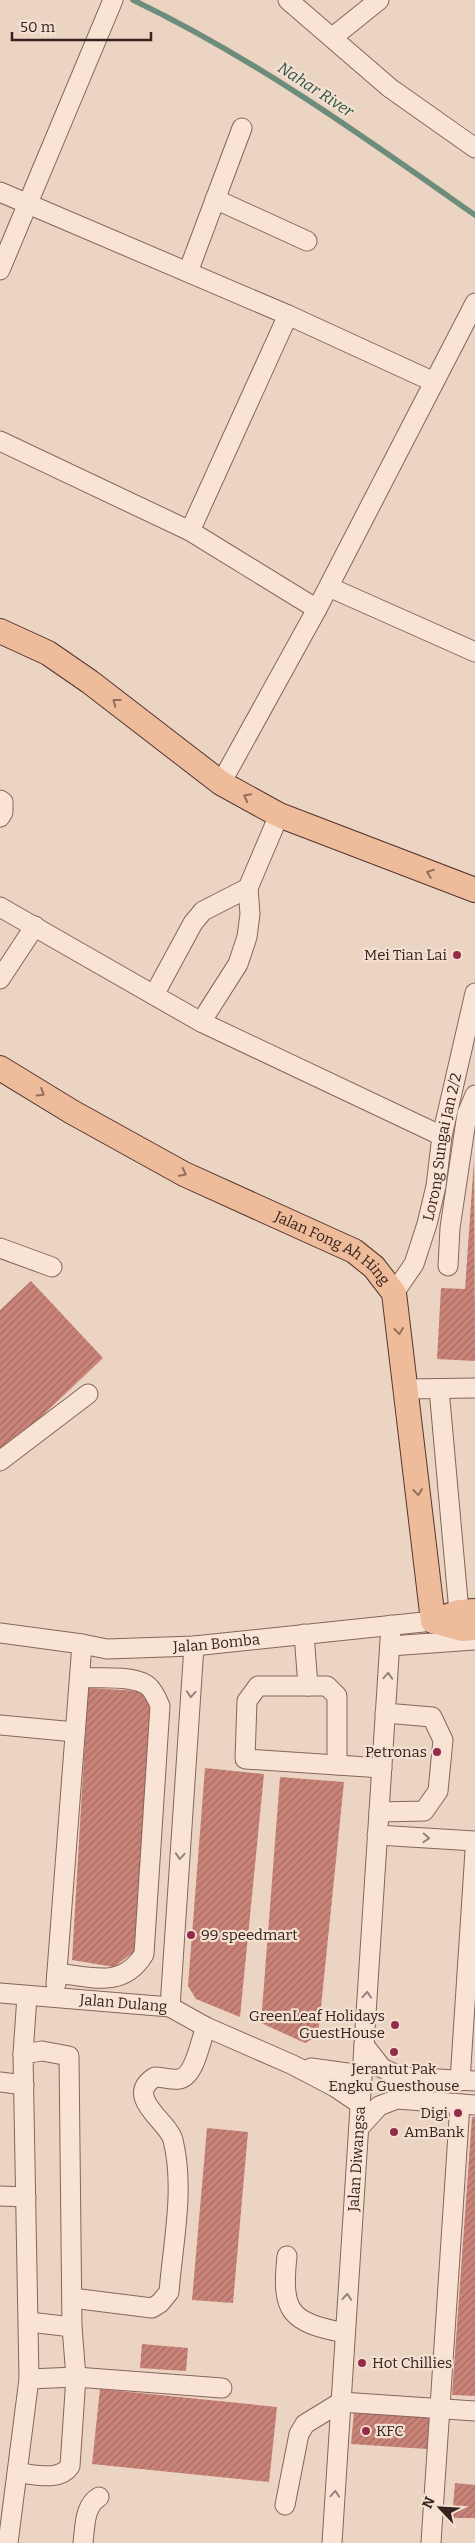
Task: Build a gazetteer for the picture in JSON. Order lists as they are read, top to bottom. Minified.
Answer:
{"streets":{"main road":["Jalan Fong Ah Hing","Jalan Bomba"],"street":["Lorong Sungai Jan 2/2","Jalan Dulang","Jalan Diwangsa"]},"crossings":[["Lorong Sungai Jan 2/2","Jalan Fong Ah Hing"],["Jalan Fong Ah Hing","Jalan Bomba"],["Jalan Bomba","Jalan Diwangsa"],["Jalan Dulang","Jalan Diwangsa"]],"one_way":["Jalan Fong Ah Hing"],"water":["Nahar River"],"places":["Mei Tian Lai","Petronas","99 speedmart","GreenLeaf Holidays GuestHouse","Jerantut Pak Engku Guesthouse","Digi","AmBank","Hot Chillies","KFC"],"scale_bar":"50 m","north":"top left"}
